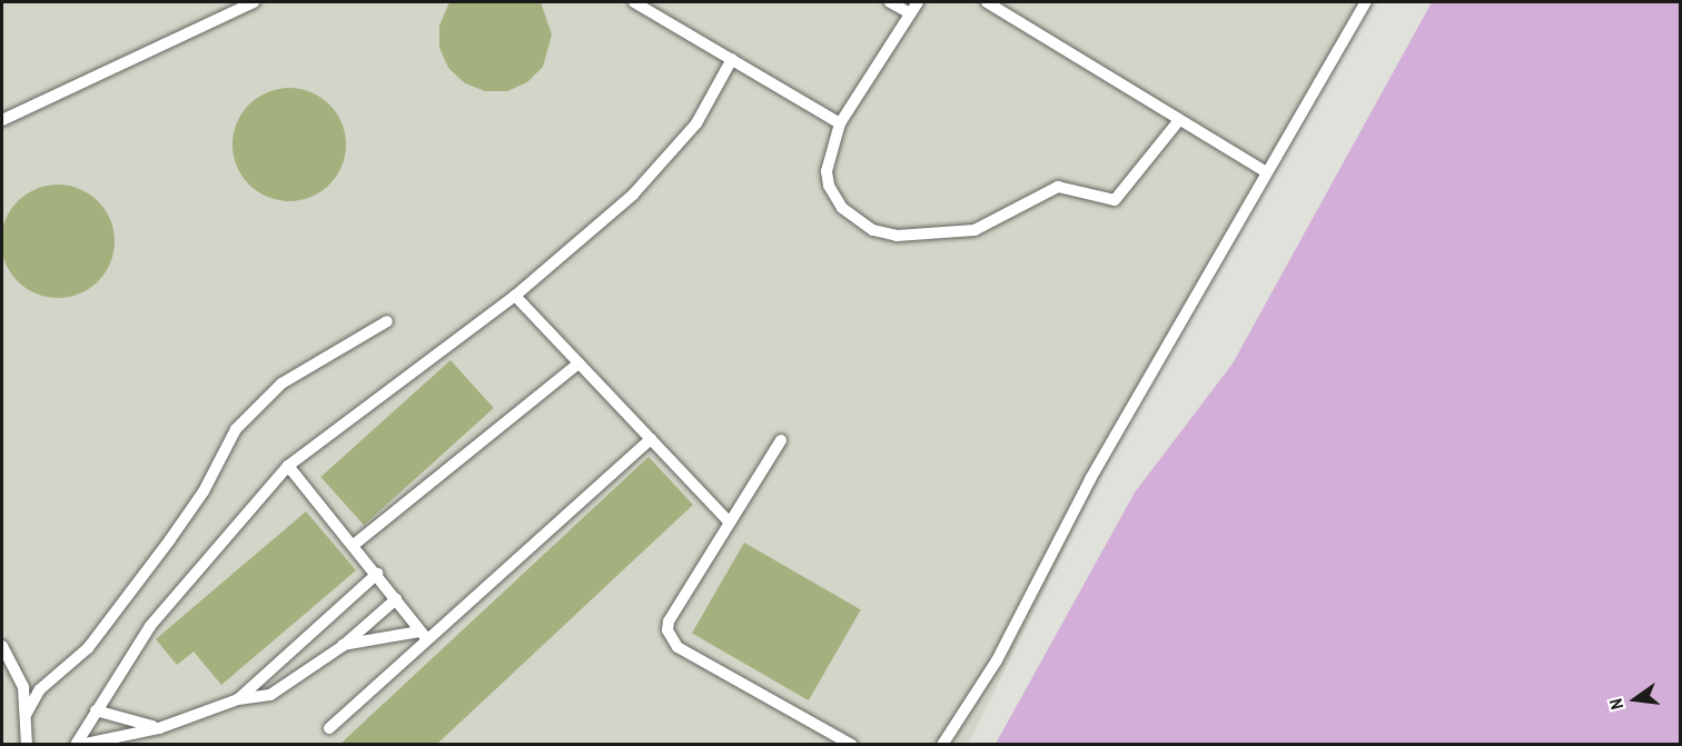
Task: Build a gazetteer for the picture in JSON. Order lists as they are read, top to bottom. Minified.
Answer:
{"north":"left"}
